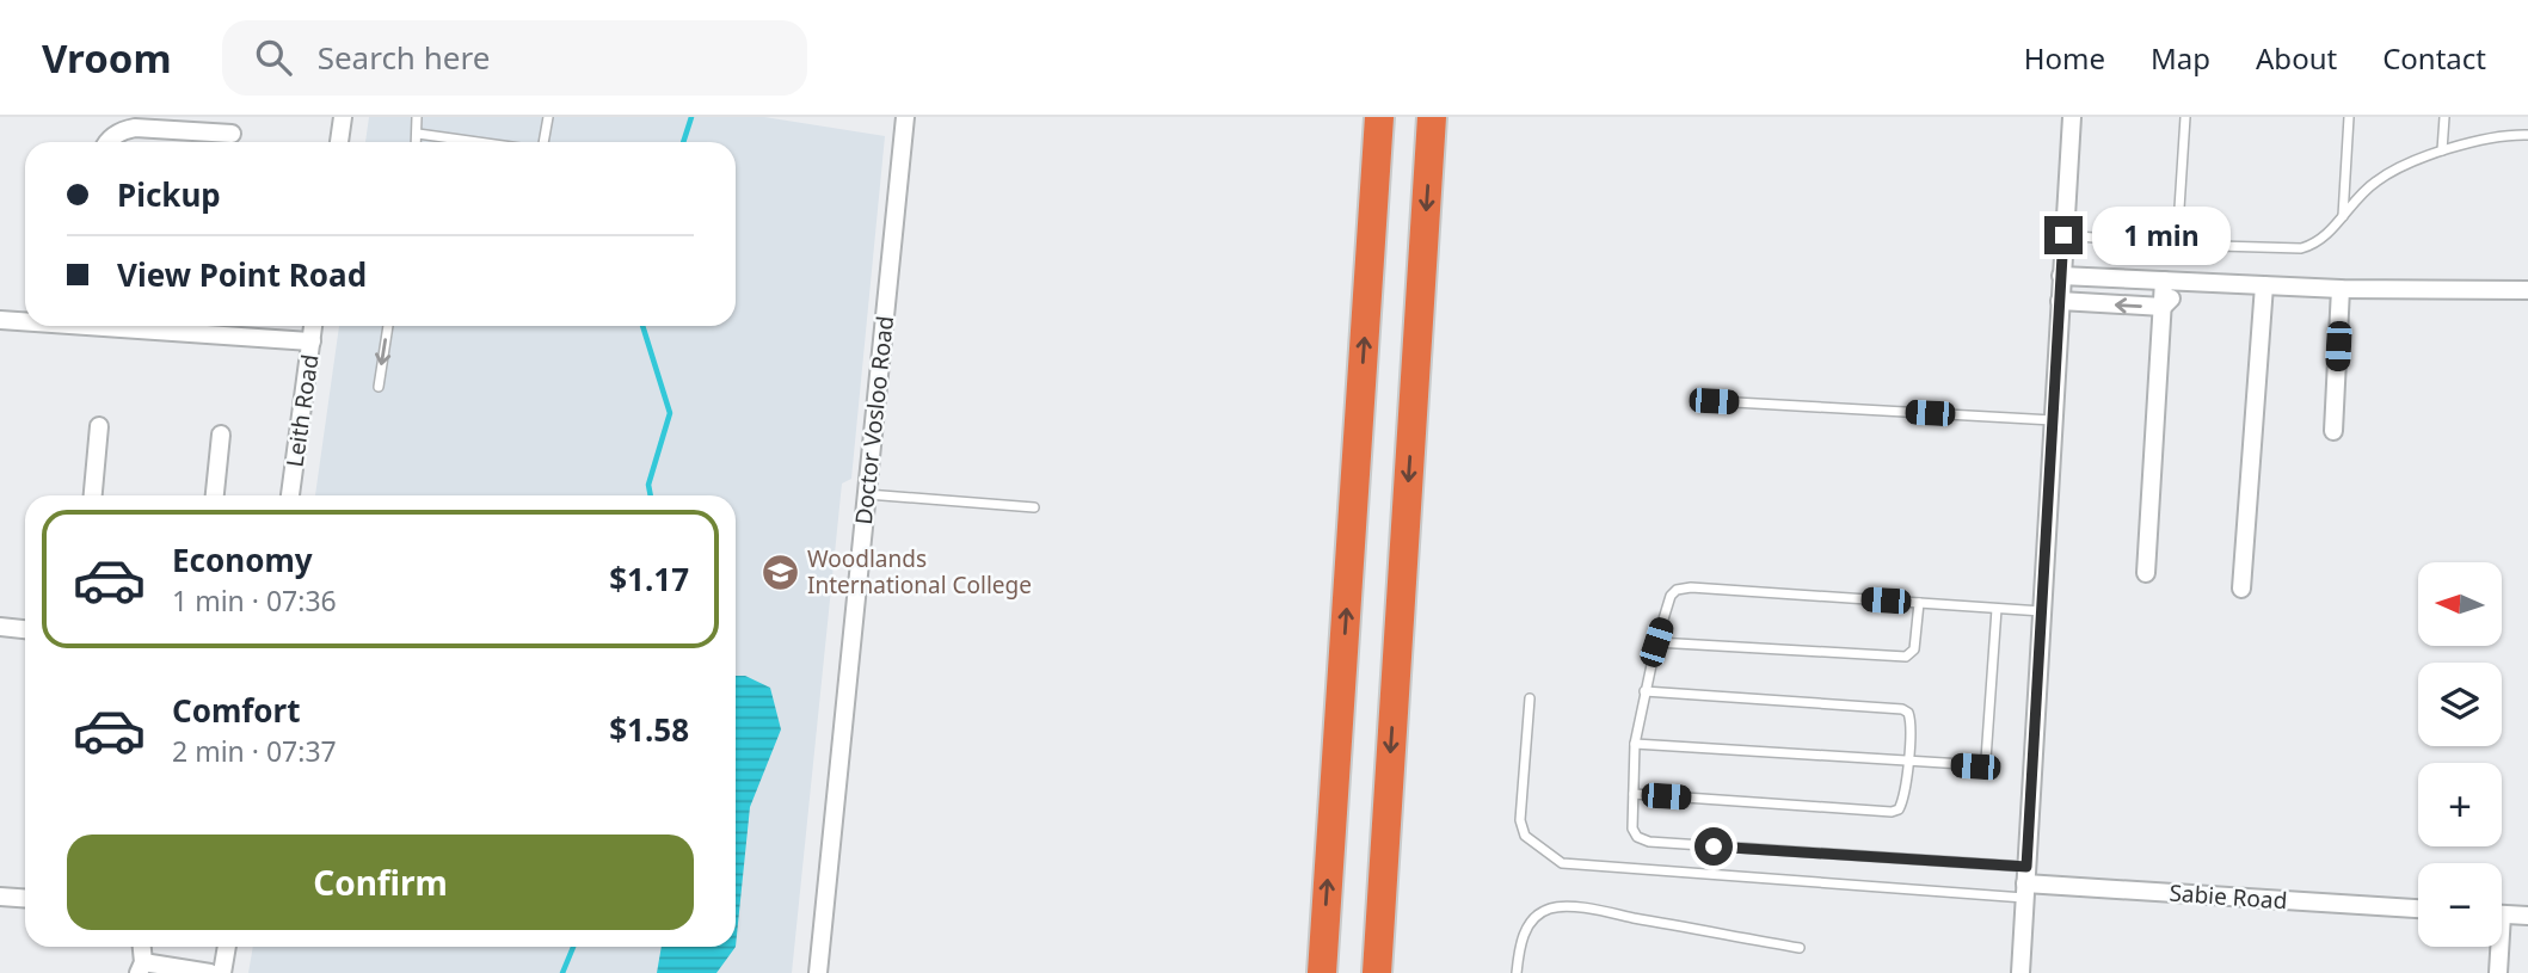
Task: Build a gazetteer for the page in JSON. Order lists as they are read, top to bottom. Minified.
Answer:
{"streets":{"street":["Leith Road","Doctor Vosloo Road","Sabie Road"]},"places":{"school or university":["Woodlands International College"]},"north":"left","page":{"header":"Vroom","search":"Search here","nav":["Home","Map","About","Contact"],"banner":["Pickup","View Point Road"],"bubble":"1 min","list":[{"name":"Economy","note":"1 min · 07:36","value":"$1.17"},{"name":"Comfort","note":"2 min · 07:37","value":"$1.58"}],"map_buttons":["+","−"],"buttons":"Confirm"}}
